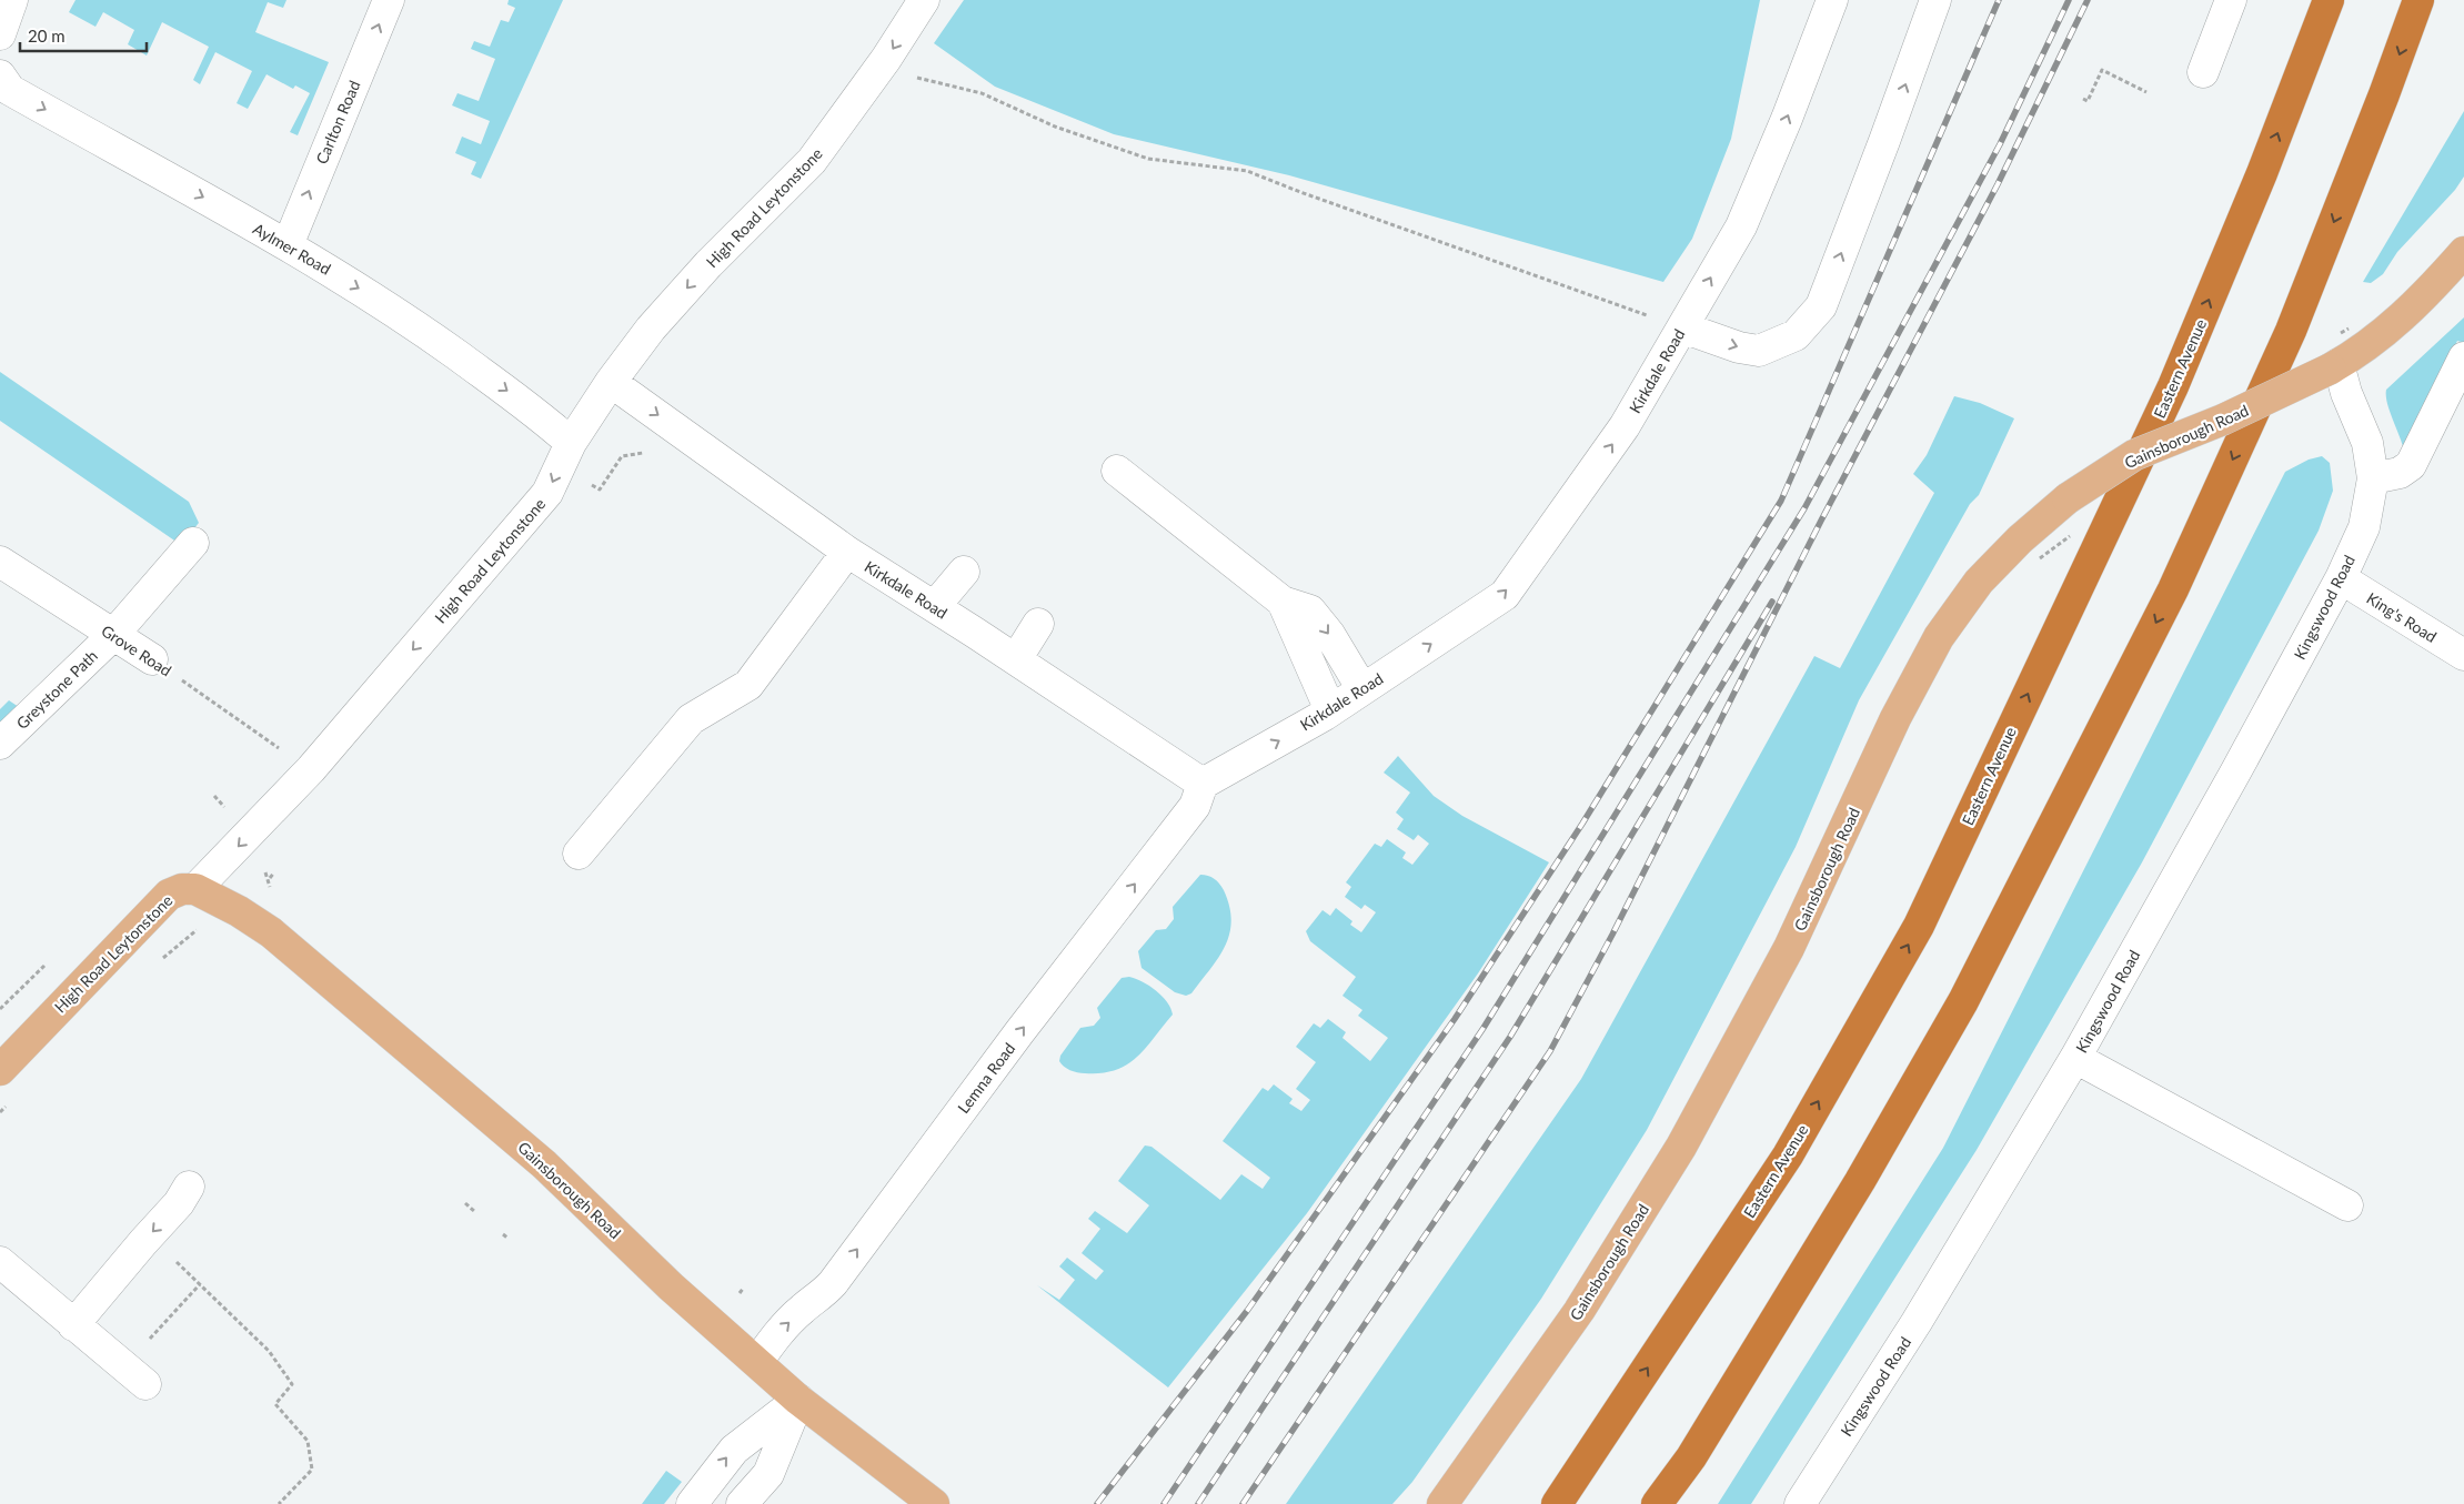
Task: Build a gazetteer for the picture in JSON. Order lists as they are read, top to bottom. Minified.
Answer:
{"streets":{"highway":["Eastern Avenue"],"main road":["High Road Leytonstone","Gainsborough Road"],"street":["Carlton Road","Aylmer Road","Kirkdale Road","Kingswood Road","King's Road","Grove Road","Greystone Path","Lemna Road"]},"crossings":[["Carlton Road","Aylmer Road"],["High Road Leytonstone","Aylmer Road"],["High Road Leytonstone","Kirkdale Road"],["High Road Leytonstone","Gainsborough Road"],["Kirkdale Road","Lemna Road"],["Gainsborough Road","Kingswood Road"],["Gainsborough Road","Lemna Road"],["Kingswood Road","King's Road"],["Grove Road","Greystone Path"]],"one_way":["Carlton Road","High Road Leytonstone","Aylmer Road","Lemna Road"],"scale_bar":"20 m"}
